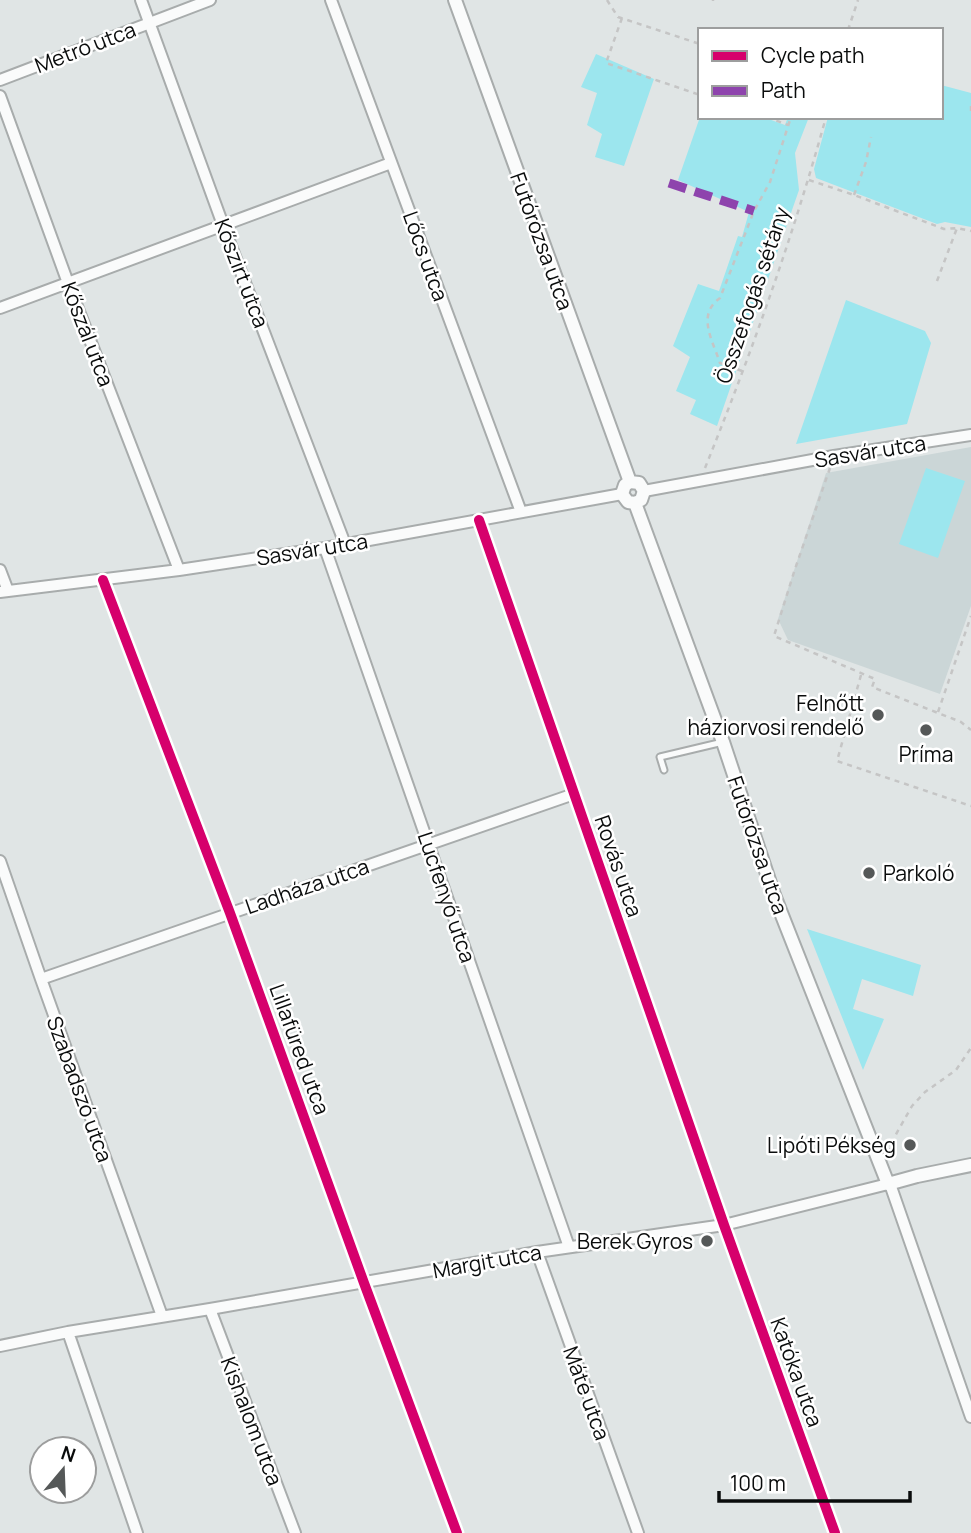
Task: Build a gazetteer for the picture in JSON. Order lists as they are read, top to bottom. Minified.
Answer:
{"streets":{"street":["Metró utca","Futórózsa utca","Lőcs utca","Kőszirt utca","Kőszál utca","Sasvár utca","Rovás utca","Ladháza utca","Lucfenyő utca","Lillafüred utca","Szabadszó utca","Margit utca","Katóka utca","Máté utca","Kishalom utca"],"path":["Összefogás sétány"]},"crossings":[["Metró utca","Kőszirt utca"],["Futórózsa utca","Sasvár utca"],["Futórózsa utca","Margit utca"],["Lőcs utca","Sasvár utca"],["Kőszirt utca","Sasvár utca"],["Összefogás sétány","Sasvár utca"],["Kőszál utca","Sasvár utca"],["Sasvár utca","Rovás utca"],["Sasvár utca","Lucfenyő utca"],["Sasvár utca","Lillafüred utca"],["Rovás utca","Ladháza utca"],["Rovás utca","Margit utca"],["Rovás utca","Katóka utca"],["Ladháza utca","Lucfenyő utca"],["Ladháza utca","Lillafüred utca"],["Ladháza utca","Szabadszó utca"],["Lucfenyő utca","Margit utca"],["Lillafüred utca","Margit utca"],["Szabadszó utca","Margit utca"],["Margit utca","Katóka utca"],["Margit utca","Máté utca"],["Margit utca","Kishalom utca"]],"places":["Felnőtt háziorvosi rendelő","Príma","Parkoló","Lipóti Pékség","Berek Gyros"],"legend":["Cycle path","Path"],"scale_bar":"100 m","north":"top"}
